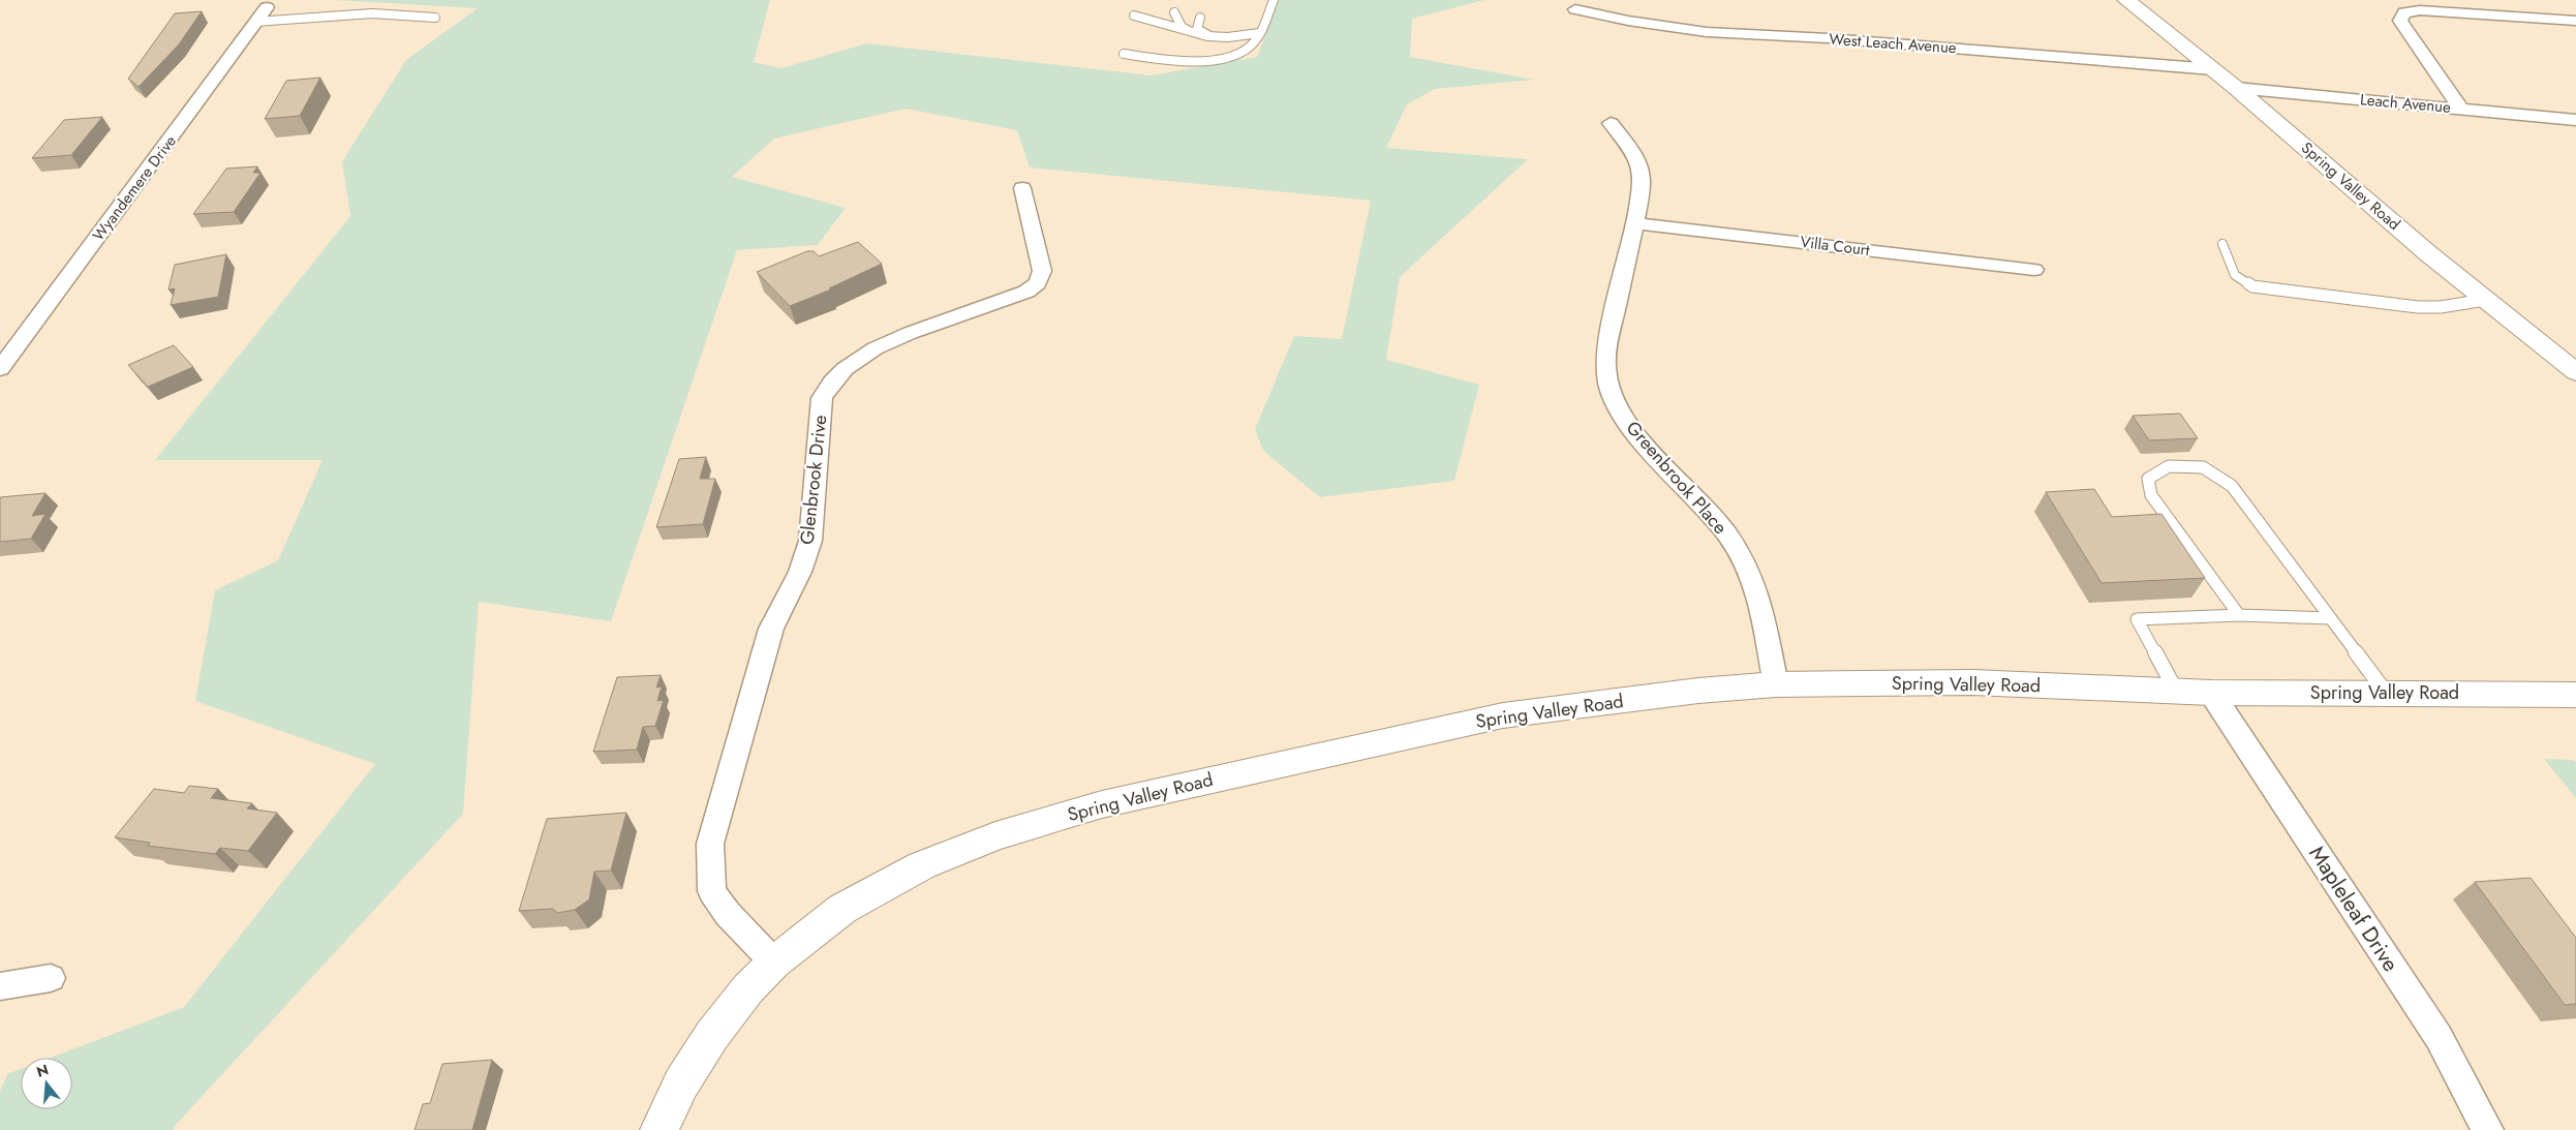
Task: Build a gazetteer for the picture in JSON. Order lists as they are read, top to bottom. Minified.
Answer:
{"streets":{"street":["West Leach Avenue","Leach Avenue","Spring Valley Road","Wyandemere Drive","Villa Court","Greenbrook Place","Glenbrook Drive","Mapleleaf Drive"]},"crossings":[["West Leach Avenue","Spring Valley Road"],["Leach Avenue","Spring Valley Road"],["Spring Valley Road","Greenbrook Place"],["Spring Valley Road","Glenbrook Drive"],["Spring Valley Road","Mapleleaf Drive"],["Villa Court","Greenbrook Place"]],"north":"top"}
